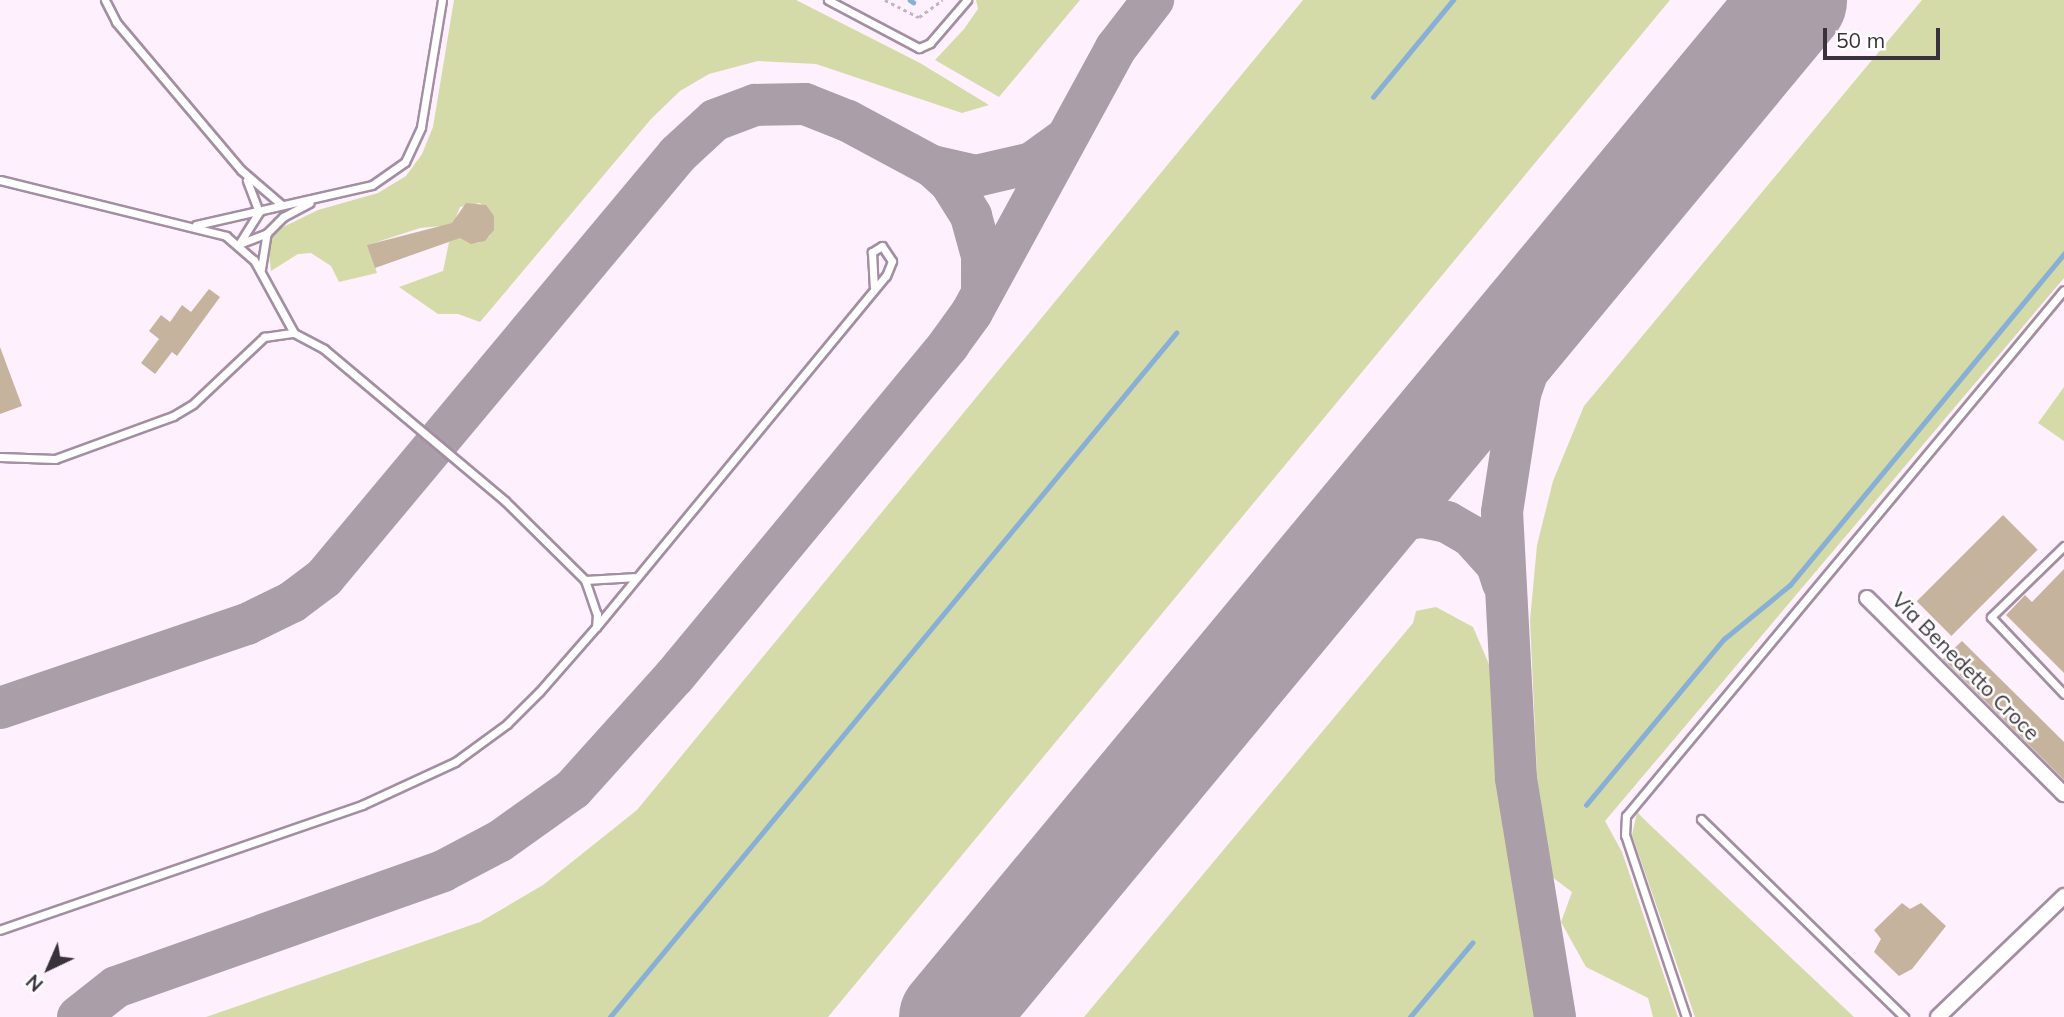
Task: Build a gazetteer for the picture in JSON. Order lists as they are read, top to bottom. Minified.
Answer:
{"streets":{"street":["Via Benedetto Croce"]},"scale_bar":"50 m","north":"bottom left"}
